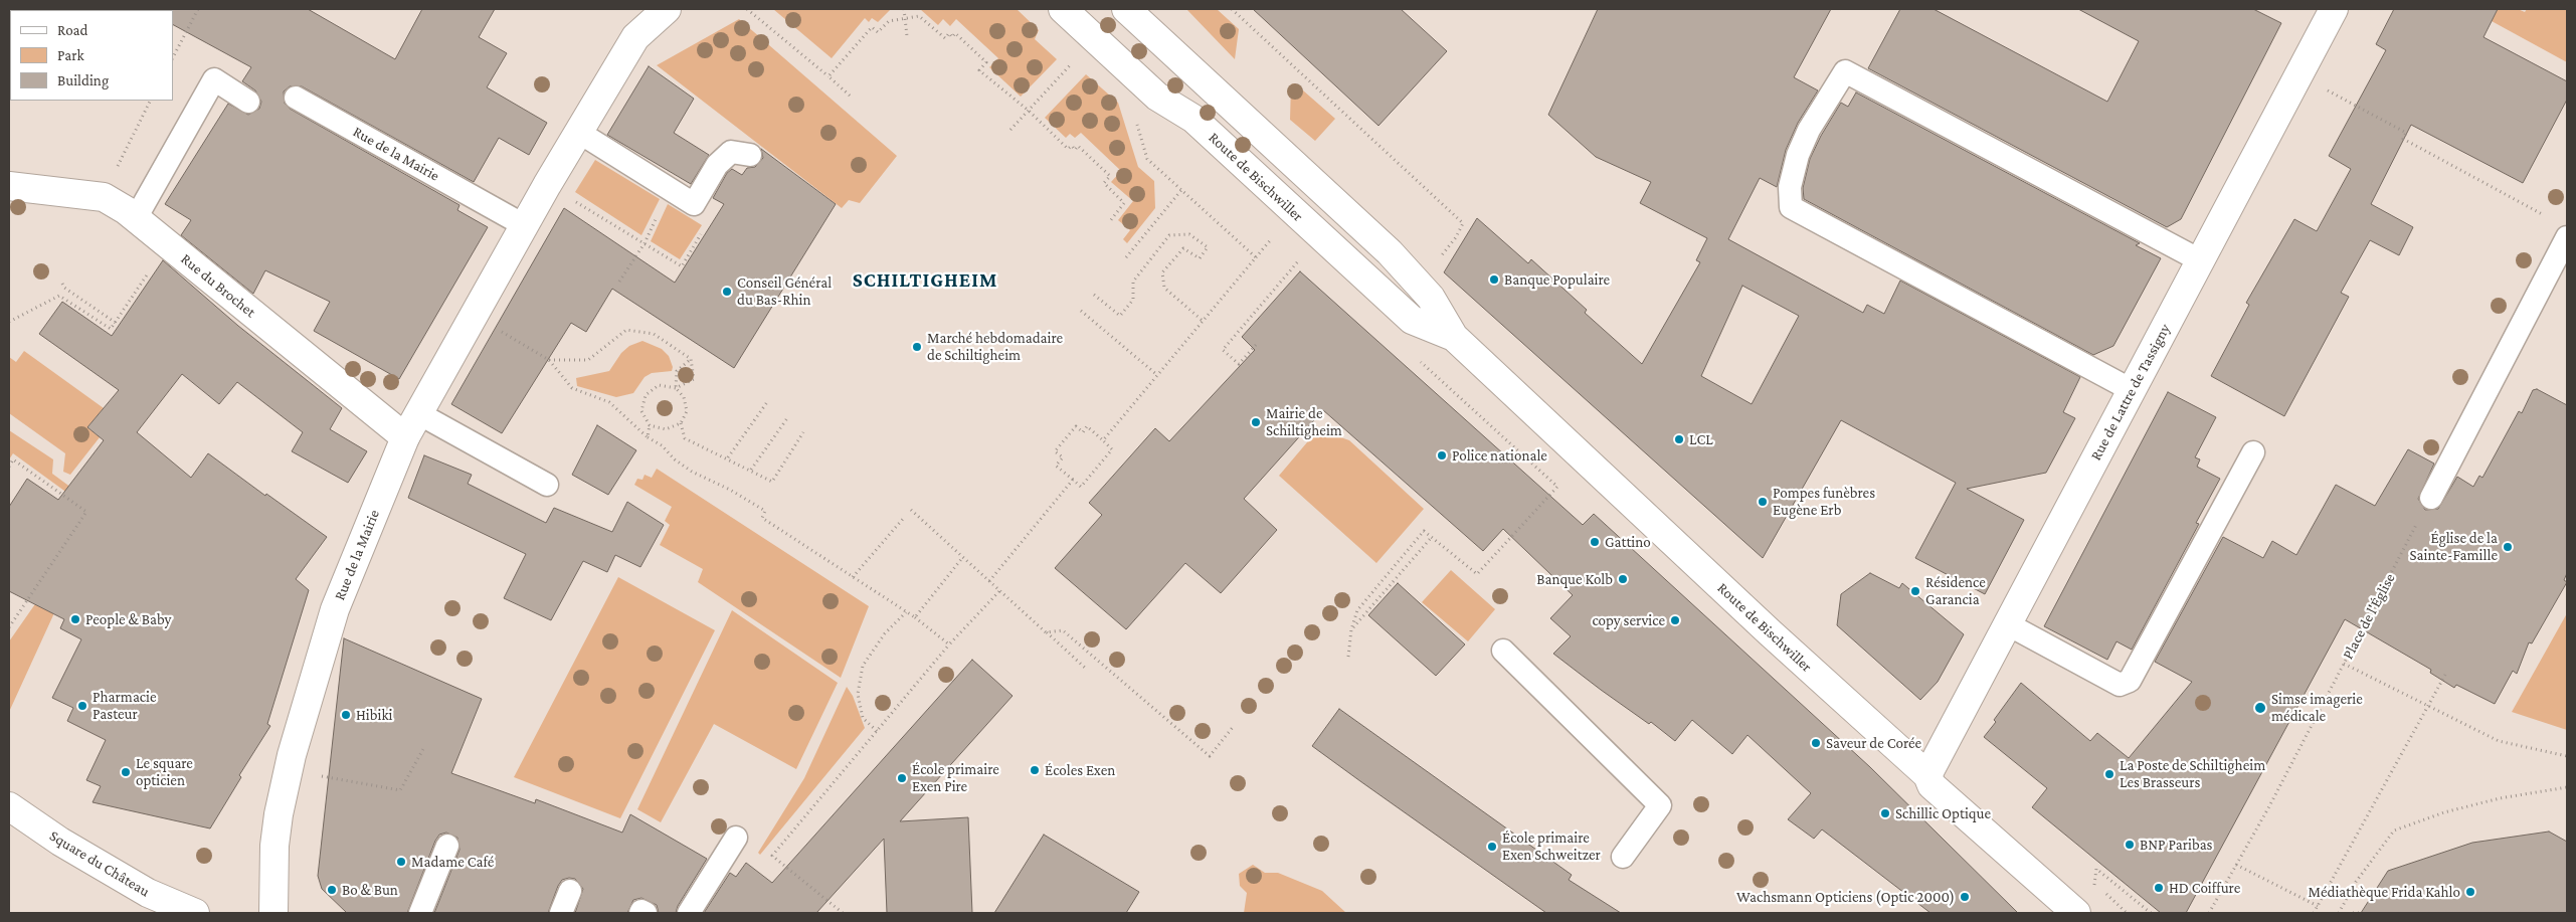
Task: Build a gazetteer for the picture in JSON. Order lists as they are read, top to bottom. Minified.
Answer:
{"streets":{"street":["Rue de la Mairie","Route de Bischwiller","Rue du Brochet","Rue de Lattre de Tassigny","Square du Château"],"path":["Place de l'Église"]},"crossings":[["Rue de la Mairie","Rue du Brochet"],["Route de Bischwiller","Rue de Lattre de Tassigny"]],"districts":["SCHILTIGHEIM"],"places":["Banque Populaire","Conseil Général du Bas-Rhin","Marché hebdomadaire de Schiltigheim","Mairie de Schiltigheim","LCL","Police nationale","Pompes funèbres Eugène Erb","Gattino","Église de la Sainte-Famille","Banque Kolb","Résidence Garancia","People & Baby","copy service","Pharmacie Pasteur","Simse imagerie médicale","Hibiki","Saveur de Corée","Écoles Exen","Le square opticien","La Poste de Schiltigheim Les Brasseurs","École primaire Exen Pire","Schillic Optique","BNP Paribas","École primaire Exen Schweitzer","Madame Café","HD Coiffure","Bo & Bun","Médiathèque Frida Kahlo","Wachsmann Opticiens (Optic 2000)"],"legend":["Road","Park","Building"]}
